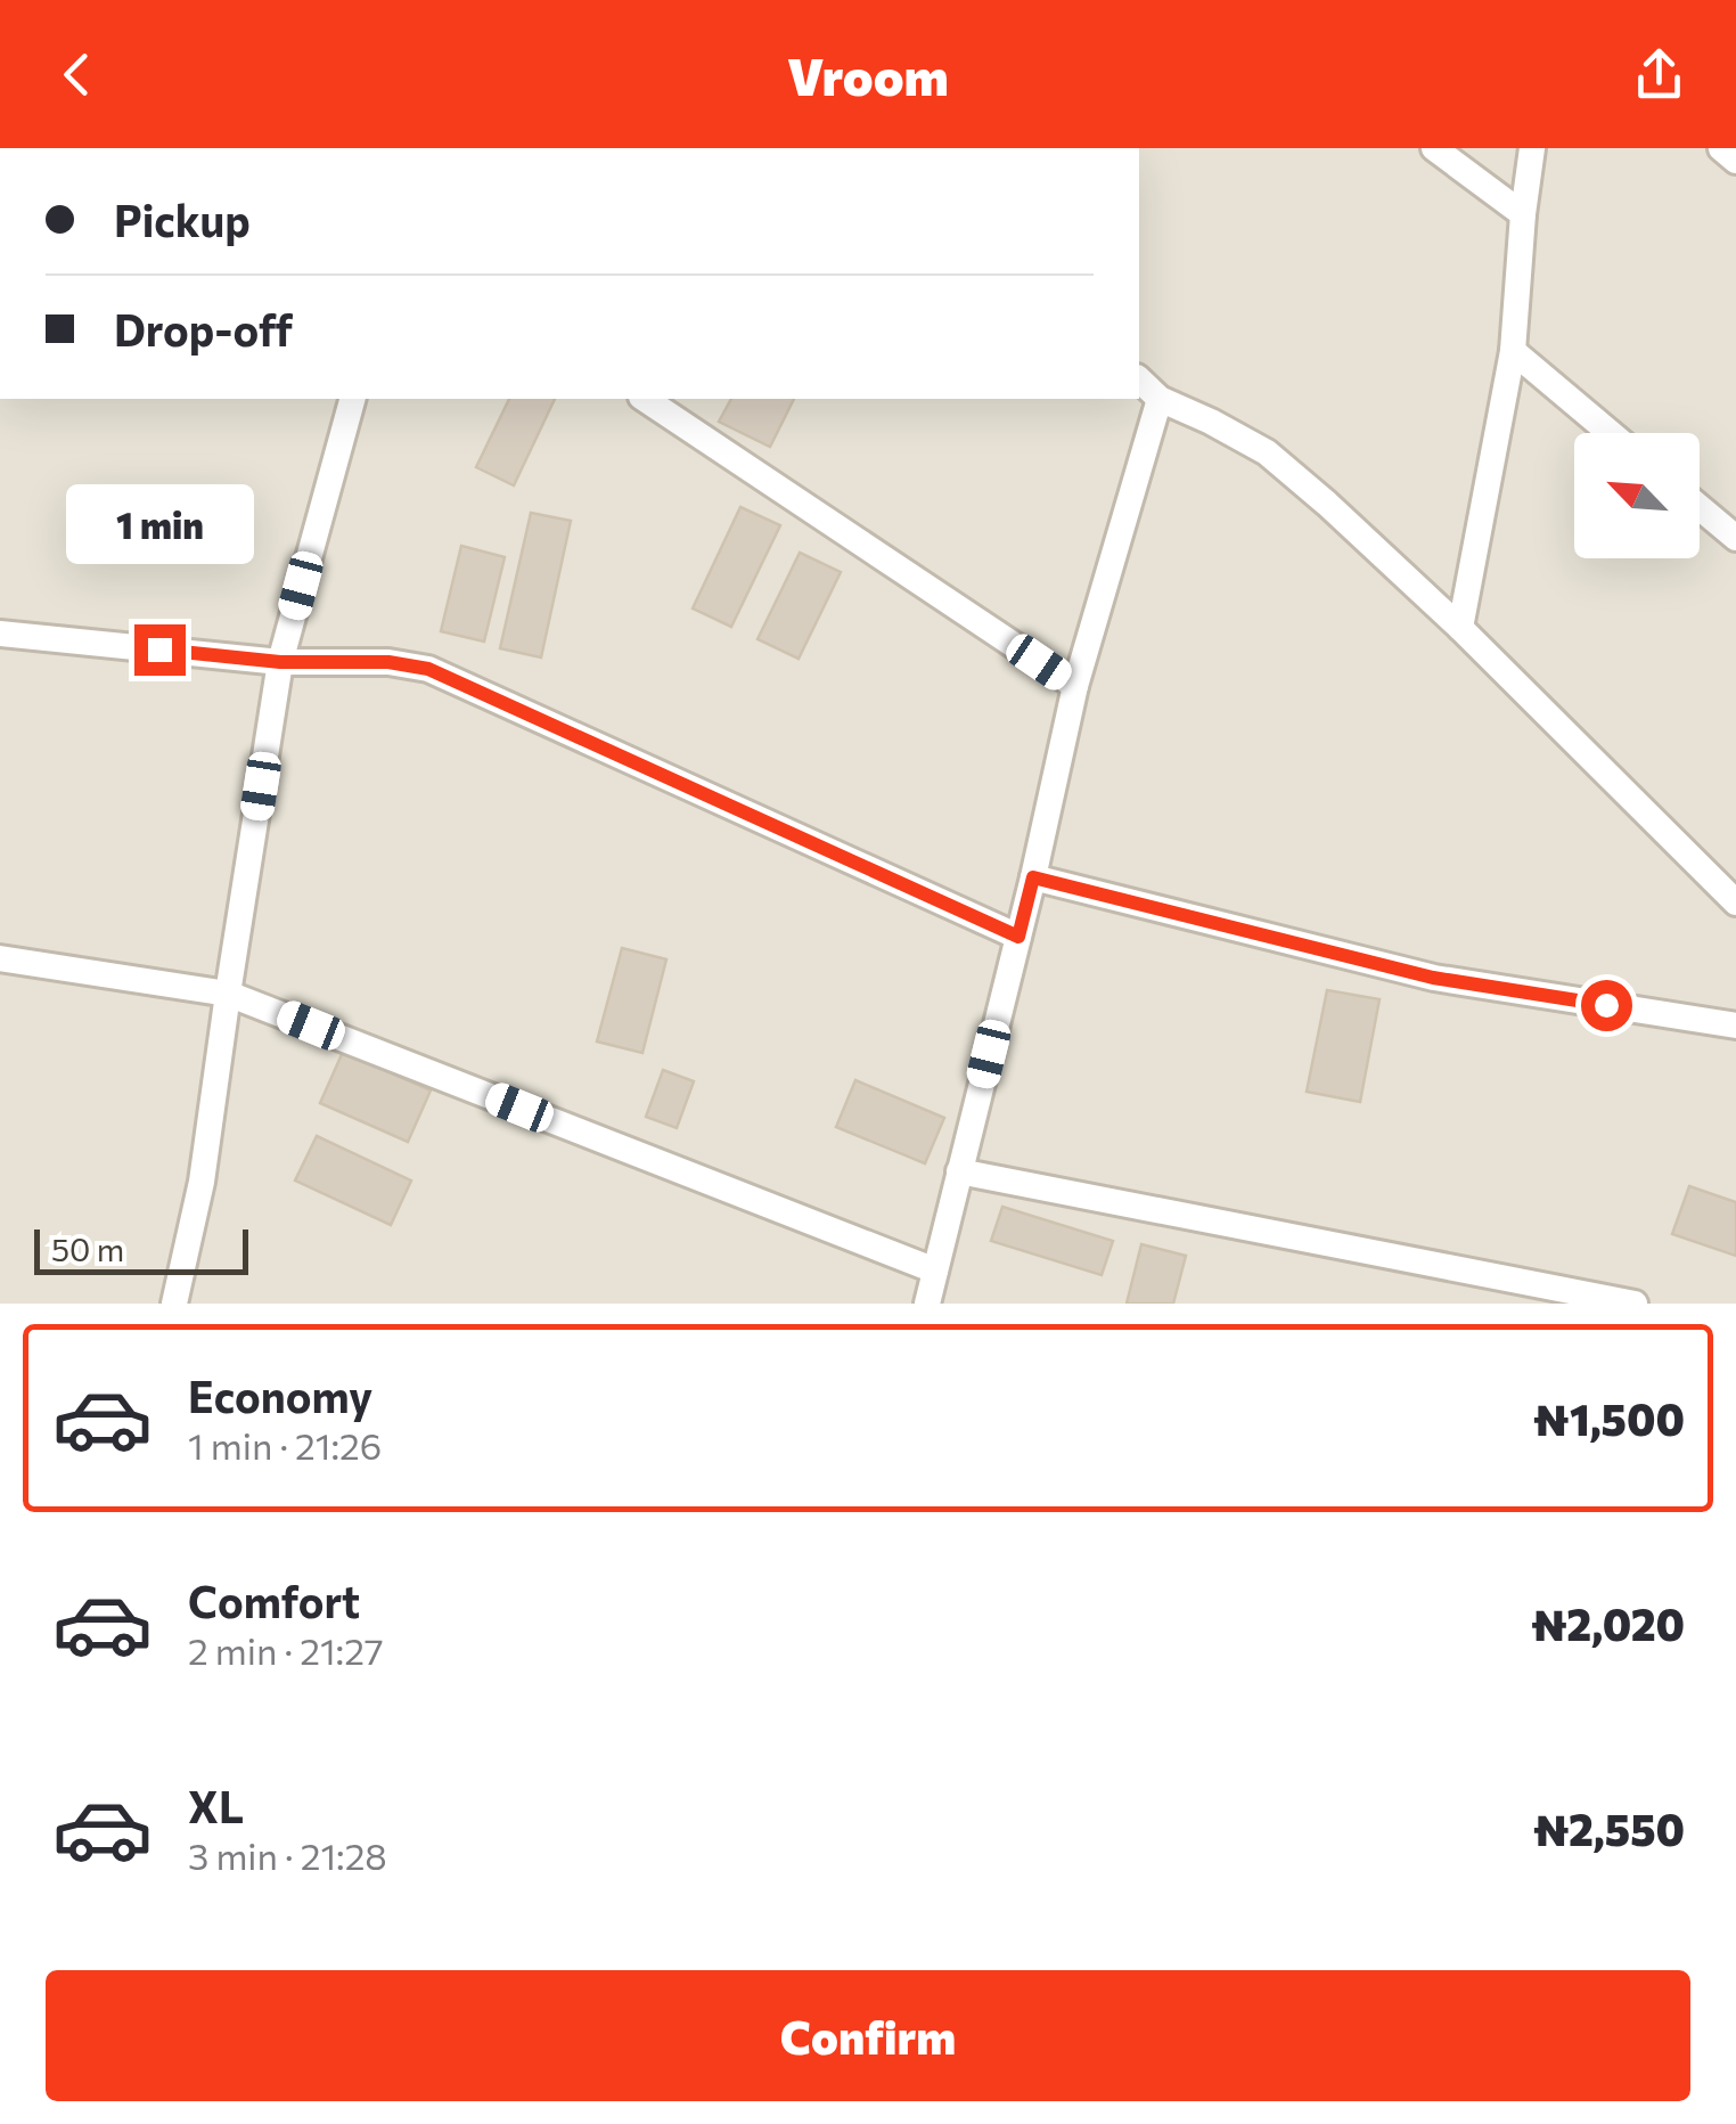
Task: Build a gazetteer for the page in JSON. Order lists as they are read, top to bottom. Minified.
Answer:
{"scale_bar":"50 m","north":"top left","page":{"header":"Vroom","banner":["Pickup","Drop-off"],"bubble":"1 min","scale":"50 m","list":[{"name":"Economy","note":"1 min · 21:26","value":"₦1,500"},{"name":"Comfort","note":"2 min · 21:27","value":"₦2,020"},{"name":"XL","note":"3 min · 21:28","value":"₦2,550"}],"buttons":"Confirm"}}
